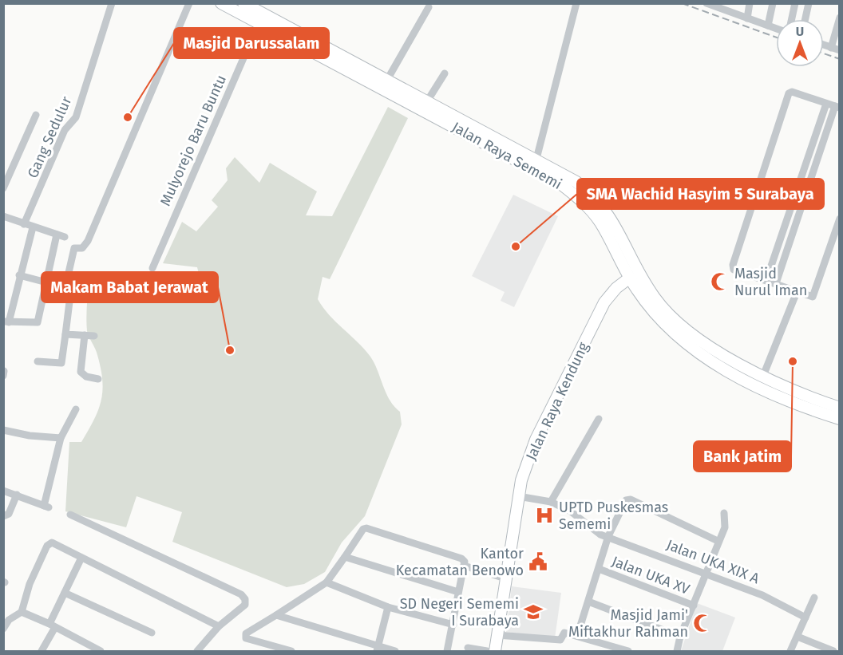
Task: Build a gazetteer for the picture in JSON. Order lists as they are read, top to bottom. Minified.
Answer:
{"streets":{"main road":["Jalan Raya Sememi","Jalan Raya Kendung"],"street":["Gang Sedulur","Mulyorejo Baru Buntu","Jalan UKA XIX A","Jalan UKA XV"]},"crossings":[["Mulyorejo Baru Buntu","Jalan Raya Sememi"],["Jalan Raya Sememi","Jalan Raya Kendung"],["Jalan Raya Kendung","Jalan UKA XIX A"]],"places":{"other":["Masjid Darussalam","SMA Wachid Hasyim 5 Surabaya","Makam Babat Jerawat","Bank Jatim"],"mosque":["Masjid Nurul Iman","Masjid Jami' Miftakhur Rahman"],"hospital":["UPTD Puskesmas Sememi"],"public building":["Kantor Kecamatan Benowo"],"school or university":["SD Negeri Sememi I Surabaya"]},"north":"top"}
